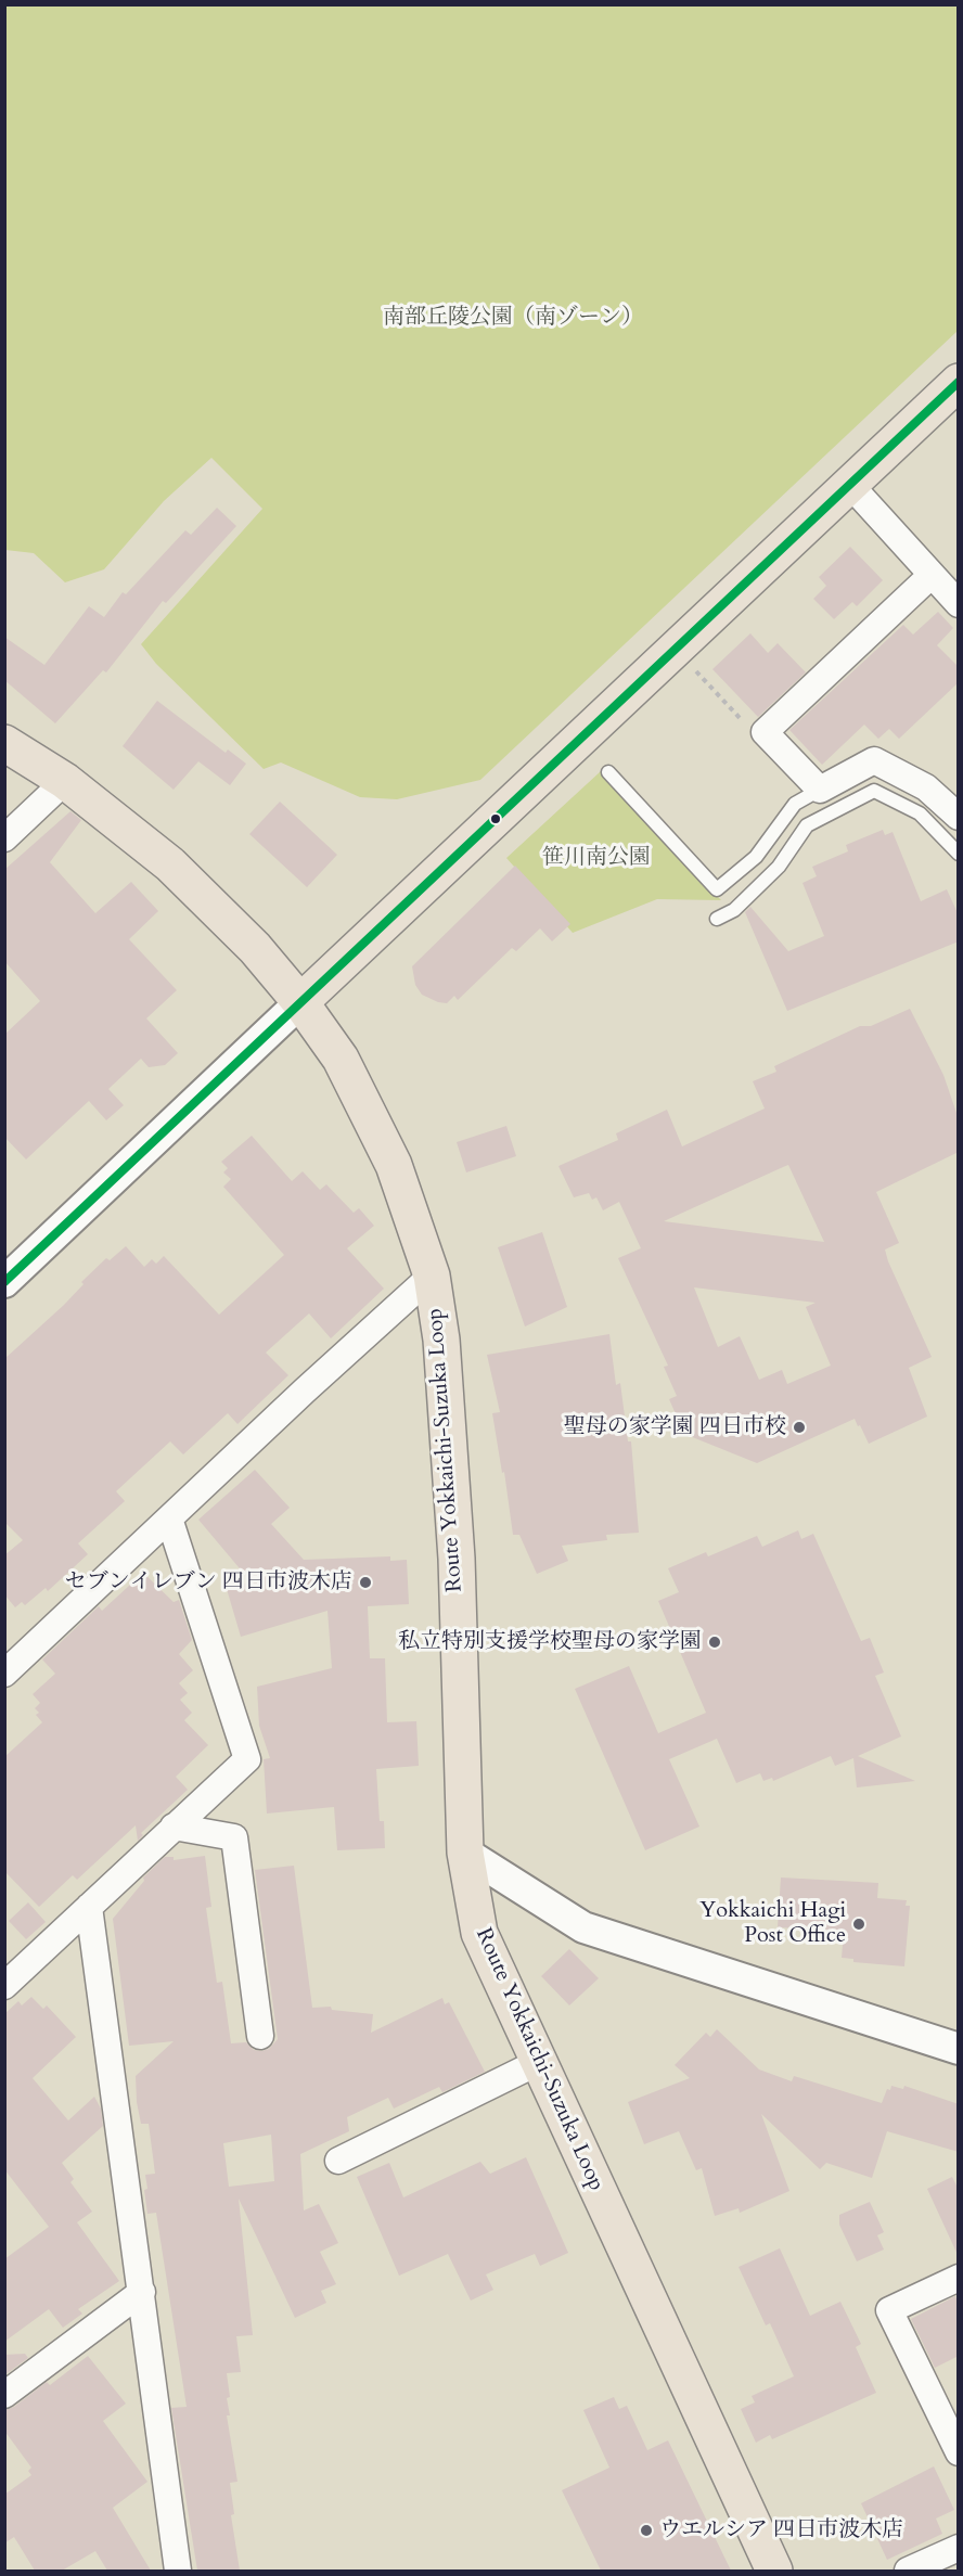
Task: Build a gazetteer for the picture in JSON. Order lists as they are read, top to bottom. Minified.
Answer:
{"streets":{"main road":["Route Yokkaichi-Suzuka Loop"]},"parks":["南部丘陵公園（南ゾーン）","笹川南公園"],"places":["聖母の家学園 四日市校","セブンイレブン 四日市波木店","私立特別支援学校聖母の家学園","Yokkaichi Hagi Post Office","ウエルシア 四日市波木店"]}
